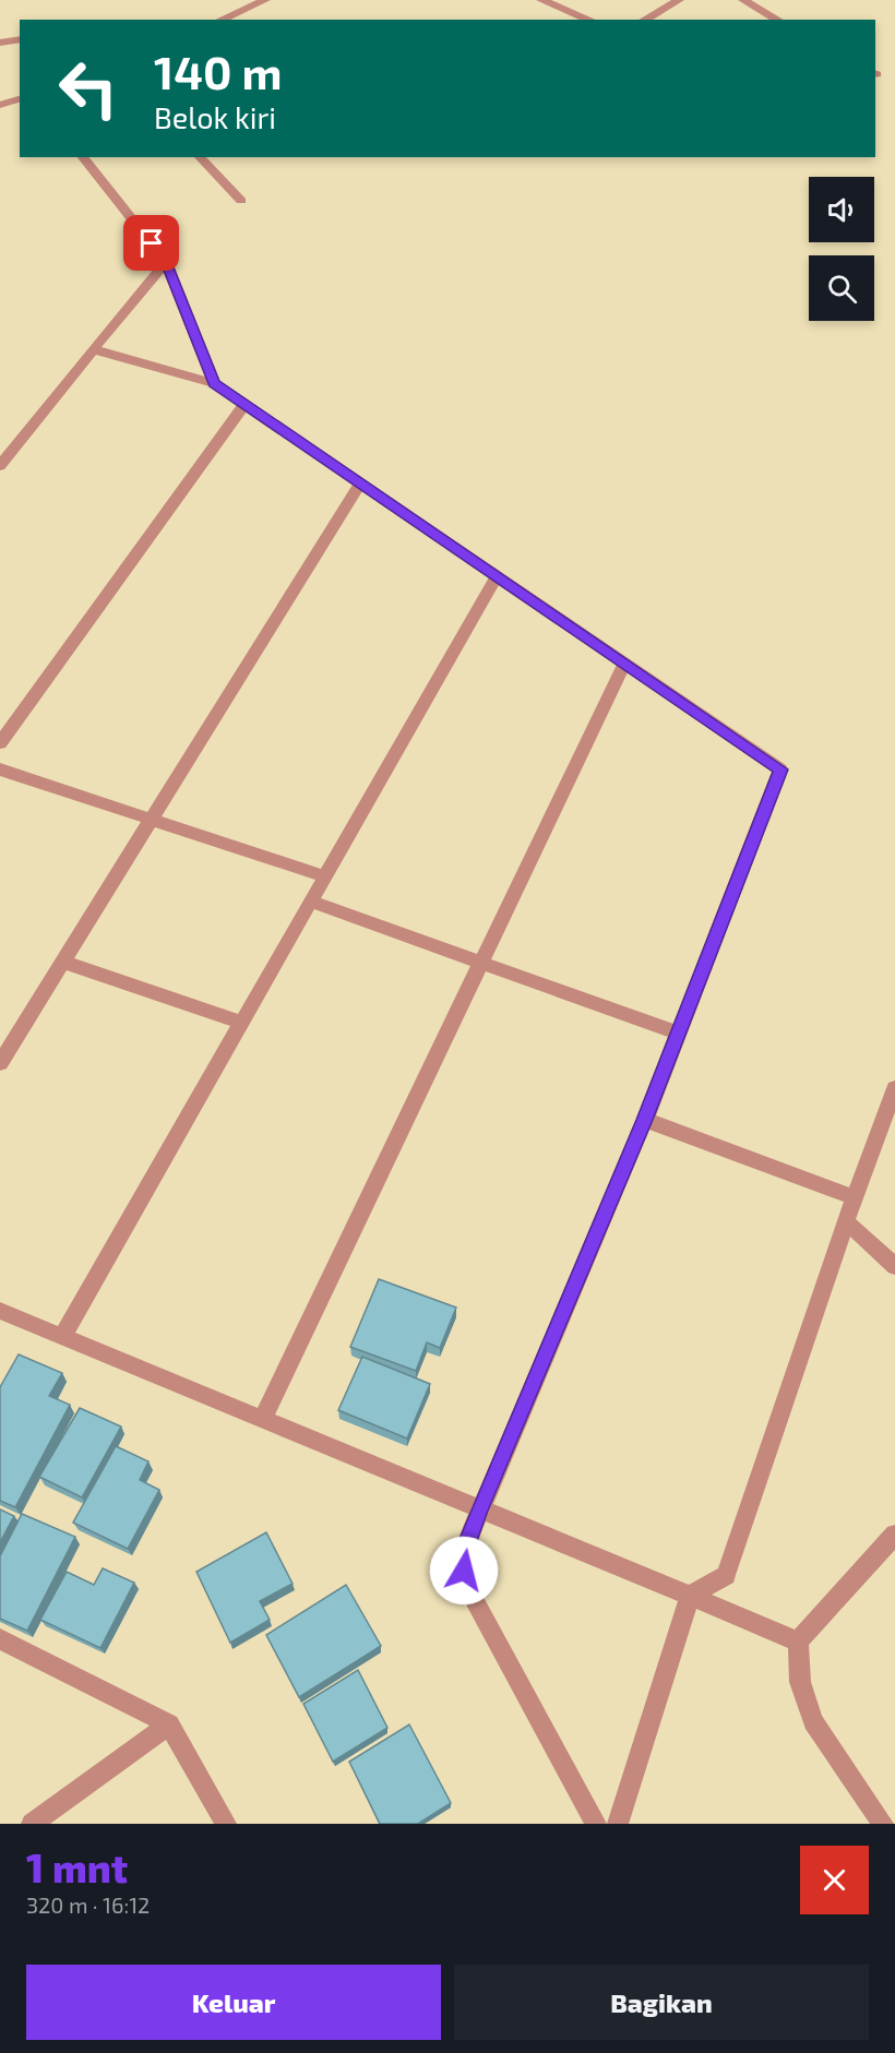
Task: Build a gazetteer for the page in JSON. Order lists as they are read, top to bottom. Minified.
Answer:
{"page":{"turn":["140 m","Belok kiri"],"heading":["1 mnt","320 m · 16:12"],"buttons":["Keluar","Bagikan"]}}
